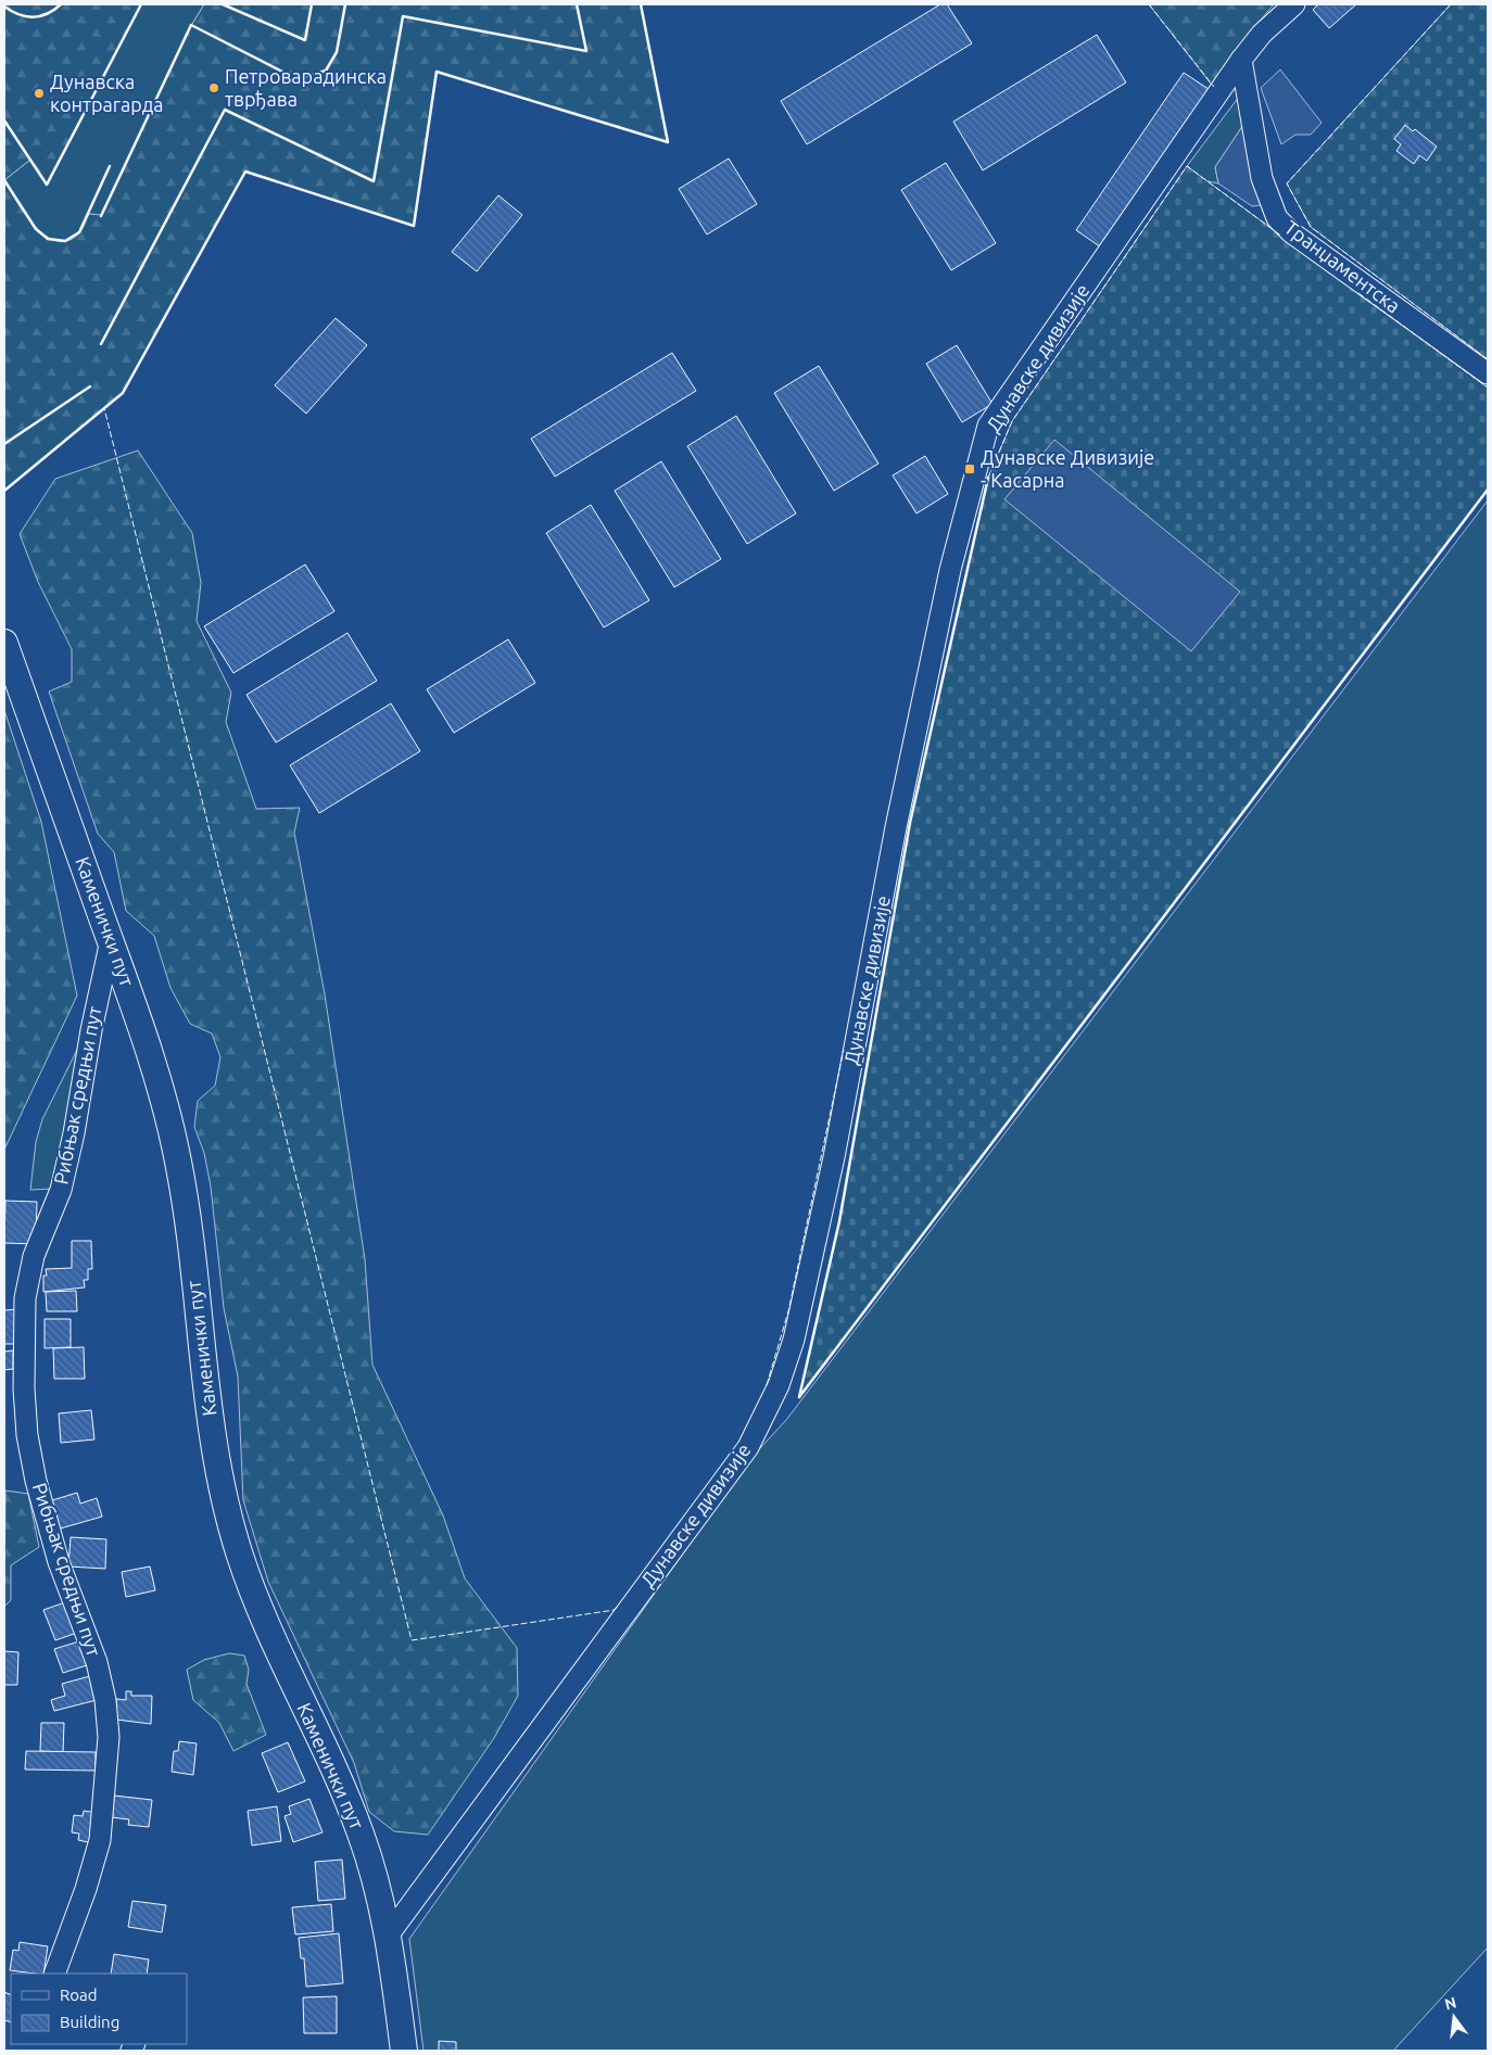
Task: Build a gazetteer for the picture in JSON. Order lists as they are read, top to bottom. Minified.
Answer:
{"streets":{"main road":["Каменички пут"],"street":["Транџаментска","Дунавске дивизије","Рибњак средњи пут"]},"crossings":[["Транџаментска","Дунавске дивизије"],["Дунавске дивизије","Каменички пут"],["Каменички пут","Рибњак средњи пут"]],"places":{"other":["Петроварадинска тврђава","Дунавска контрагарда"],"transit":["Дунавске Дивизије - Касарна"]},"legend":["Road","Building"],"north":"top"}
